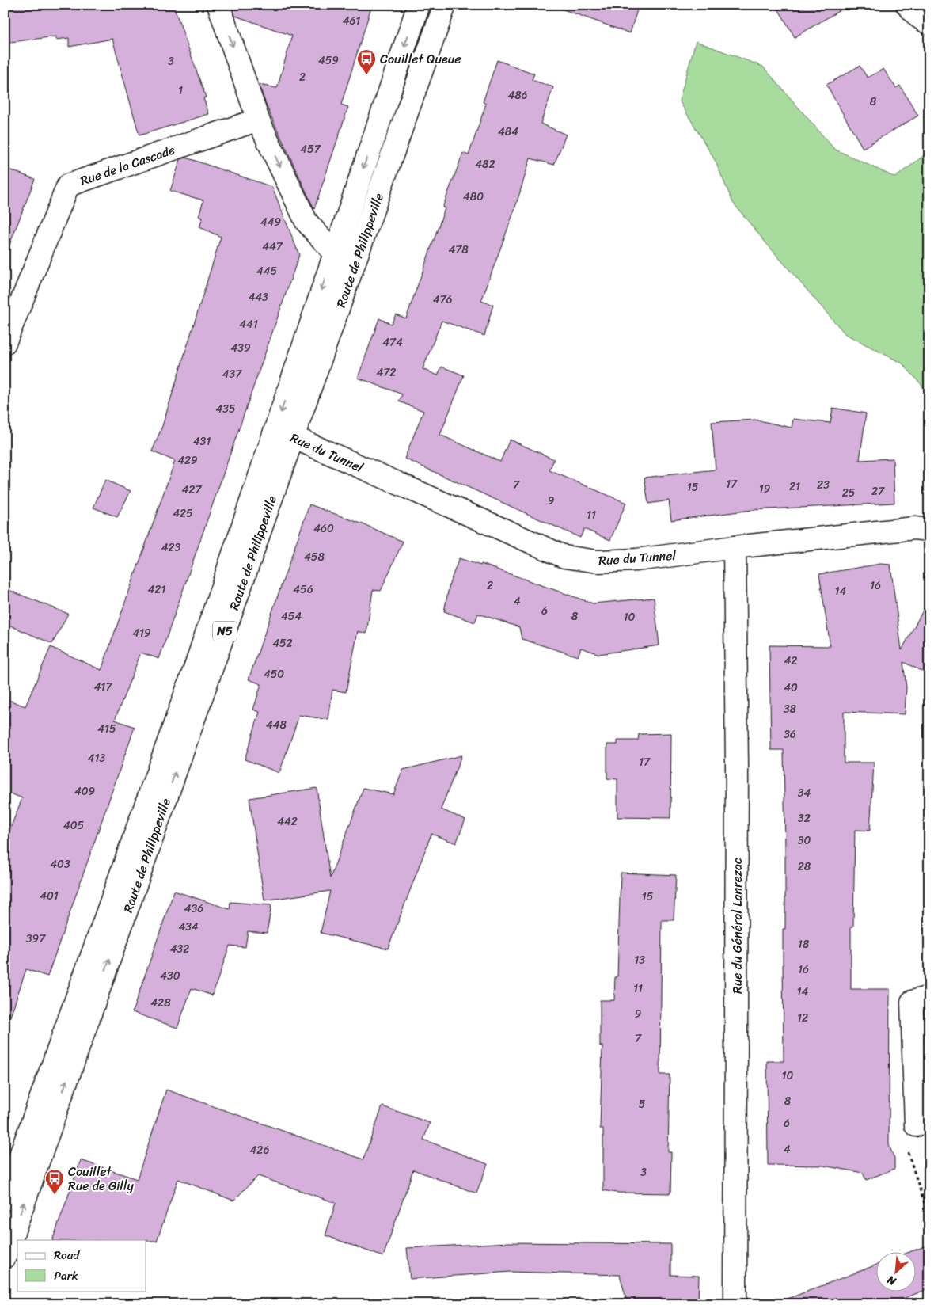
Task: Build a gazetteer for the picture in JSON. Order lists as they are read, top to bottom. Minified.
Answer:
{"streets":{"main road":["Rue de la Cascade","Route de Philippeville","Rue du Tunnel","N5","Rue du Général Lanrezac"]},"crossings":[["Route de Philippeville","Rue du Tunnel"],["Rue du Tunnel","Rue du Général Lanrezac"]],"places":{"bus stop":["Couillet Queue","Couillet Rue de Gilly"]},"house_numbers":["461","459","3","2","1","486","8","484","457","482","480","449","447","478","445","443","476","441","474","439","472","437","435","431","429","17","7","23","21","15","19","427","27","25","9","425","11","460","423","458","2","16","421","456","14","4","6","454","8","10","419","452","42","450","417","40","38","448","415","36","413","17","409","34","32","442","405","30","403","28","401","15","436","434","397","18","432","13","16","430","11","14","428","9","12","7","10","8","5","6","4","426","3"],"legend":["Road","Park"],"north":"bottom left"}
